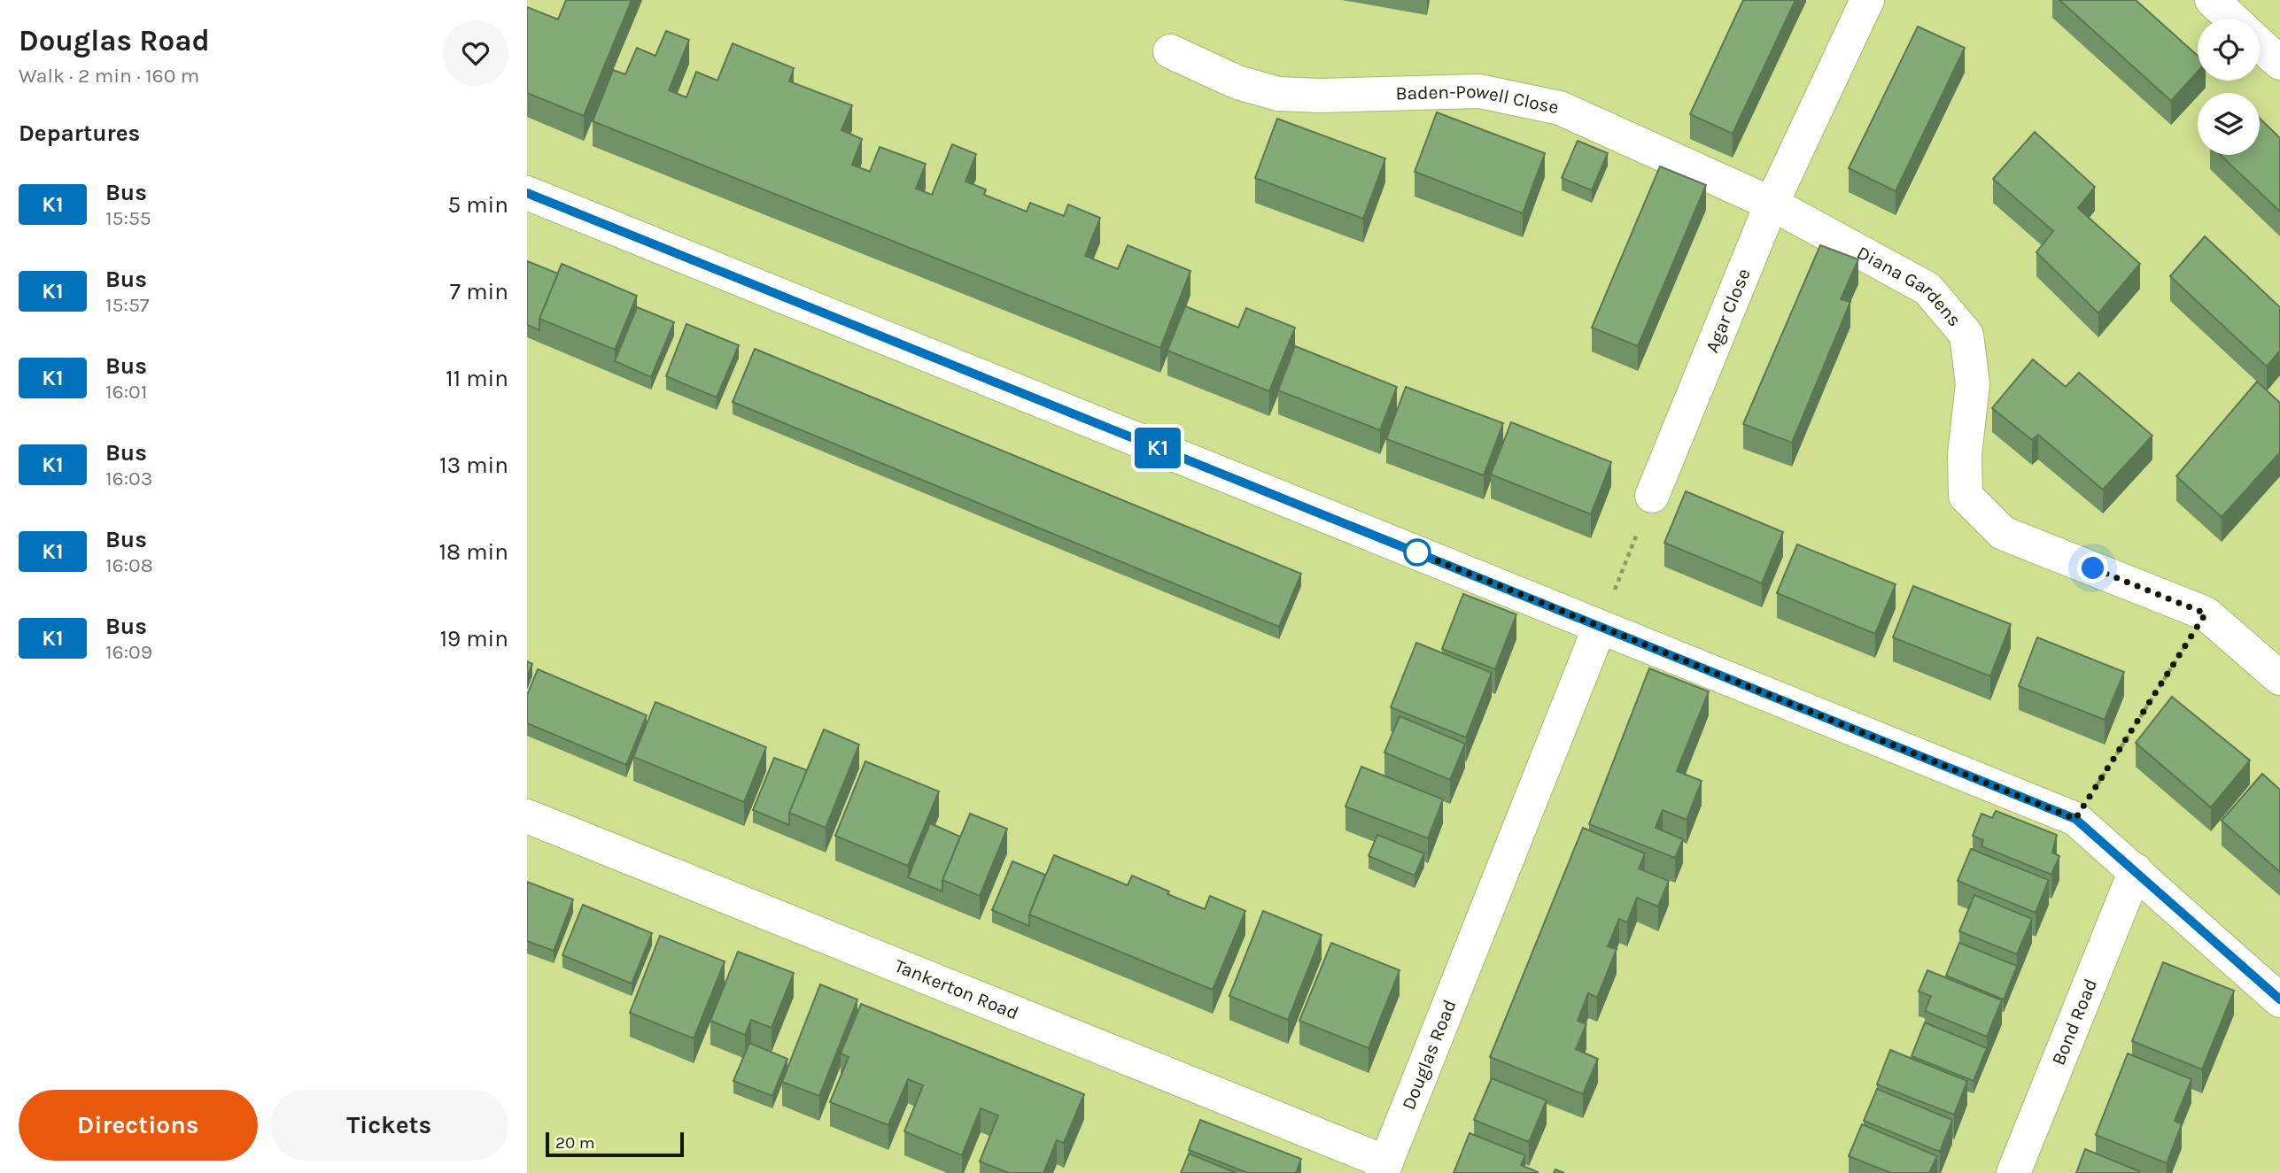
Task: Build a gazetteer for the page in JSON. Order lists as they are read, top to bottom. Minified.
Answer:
{"streets":{"street":["Baden-Powell Close","Diana Gardens","Agar Close","Tankerton Road","Bond Road","Douglas Road"]},"crossings":[["Baden-Powell Close","Diana Gardens"],["Baden-Powell Close","Agar Close"],["Diana Gardens","Agar Close"],["Tankerton Road","Douglas Road"]],"lines":["bus line K1"],"scale_bar":"20 m","page":{"heading":[["Douglas Road","Walk · 2 min · 160 m"],"Departures"],"on_map":"K1","list":[{"mark":"K1","name":"Bus","note":"15:55","value":"5 min"},{"mark":"K1","name":"Bus","note":"15:57","value":"7 min"},{"mark":"K1","name":"Bus","note":"16:01","value":"11 min"},{"mark":"K1","name":"Bus","note":"16:03","value":"13 min"},{"mark":"K1","name":"Bus","note":"16:08","value":"18 min"},{"mark":"K1","name":"Bus","note":"16:09","value":"19 min"}],"buttons":["Directions","Tickets"],"scale":"20 m"}}
